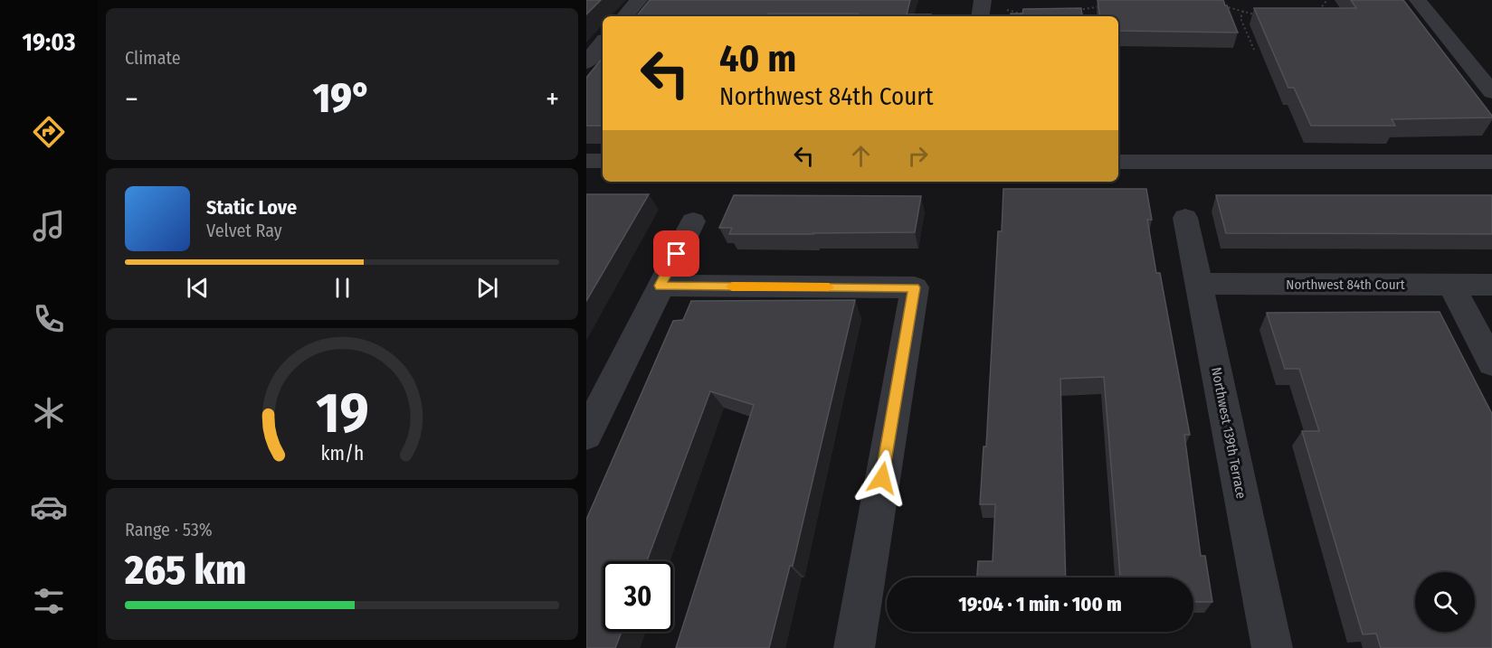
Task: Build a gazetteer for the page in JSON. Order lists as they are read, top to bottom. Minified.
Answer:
{"streets":{"street":["Northwest 84th Court","Northwest 139th Terrace"]},"crossings":[["Northwest 84th Court","Northwest 139th Terrace"]],"page":{"tabs":"19:03","tile":["Climate",["Range · 53%","265 km"]],"turn":["40 m","Northwest 84th Court"],"heat":["−","19°","+"],"song":["Static Love","Velvet Ray"],"limit":"30","trip":"19:04 · 1 min · 100 m","gauge":["19","km/h"]}}
